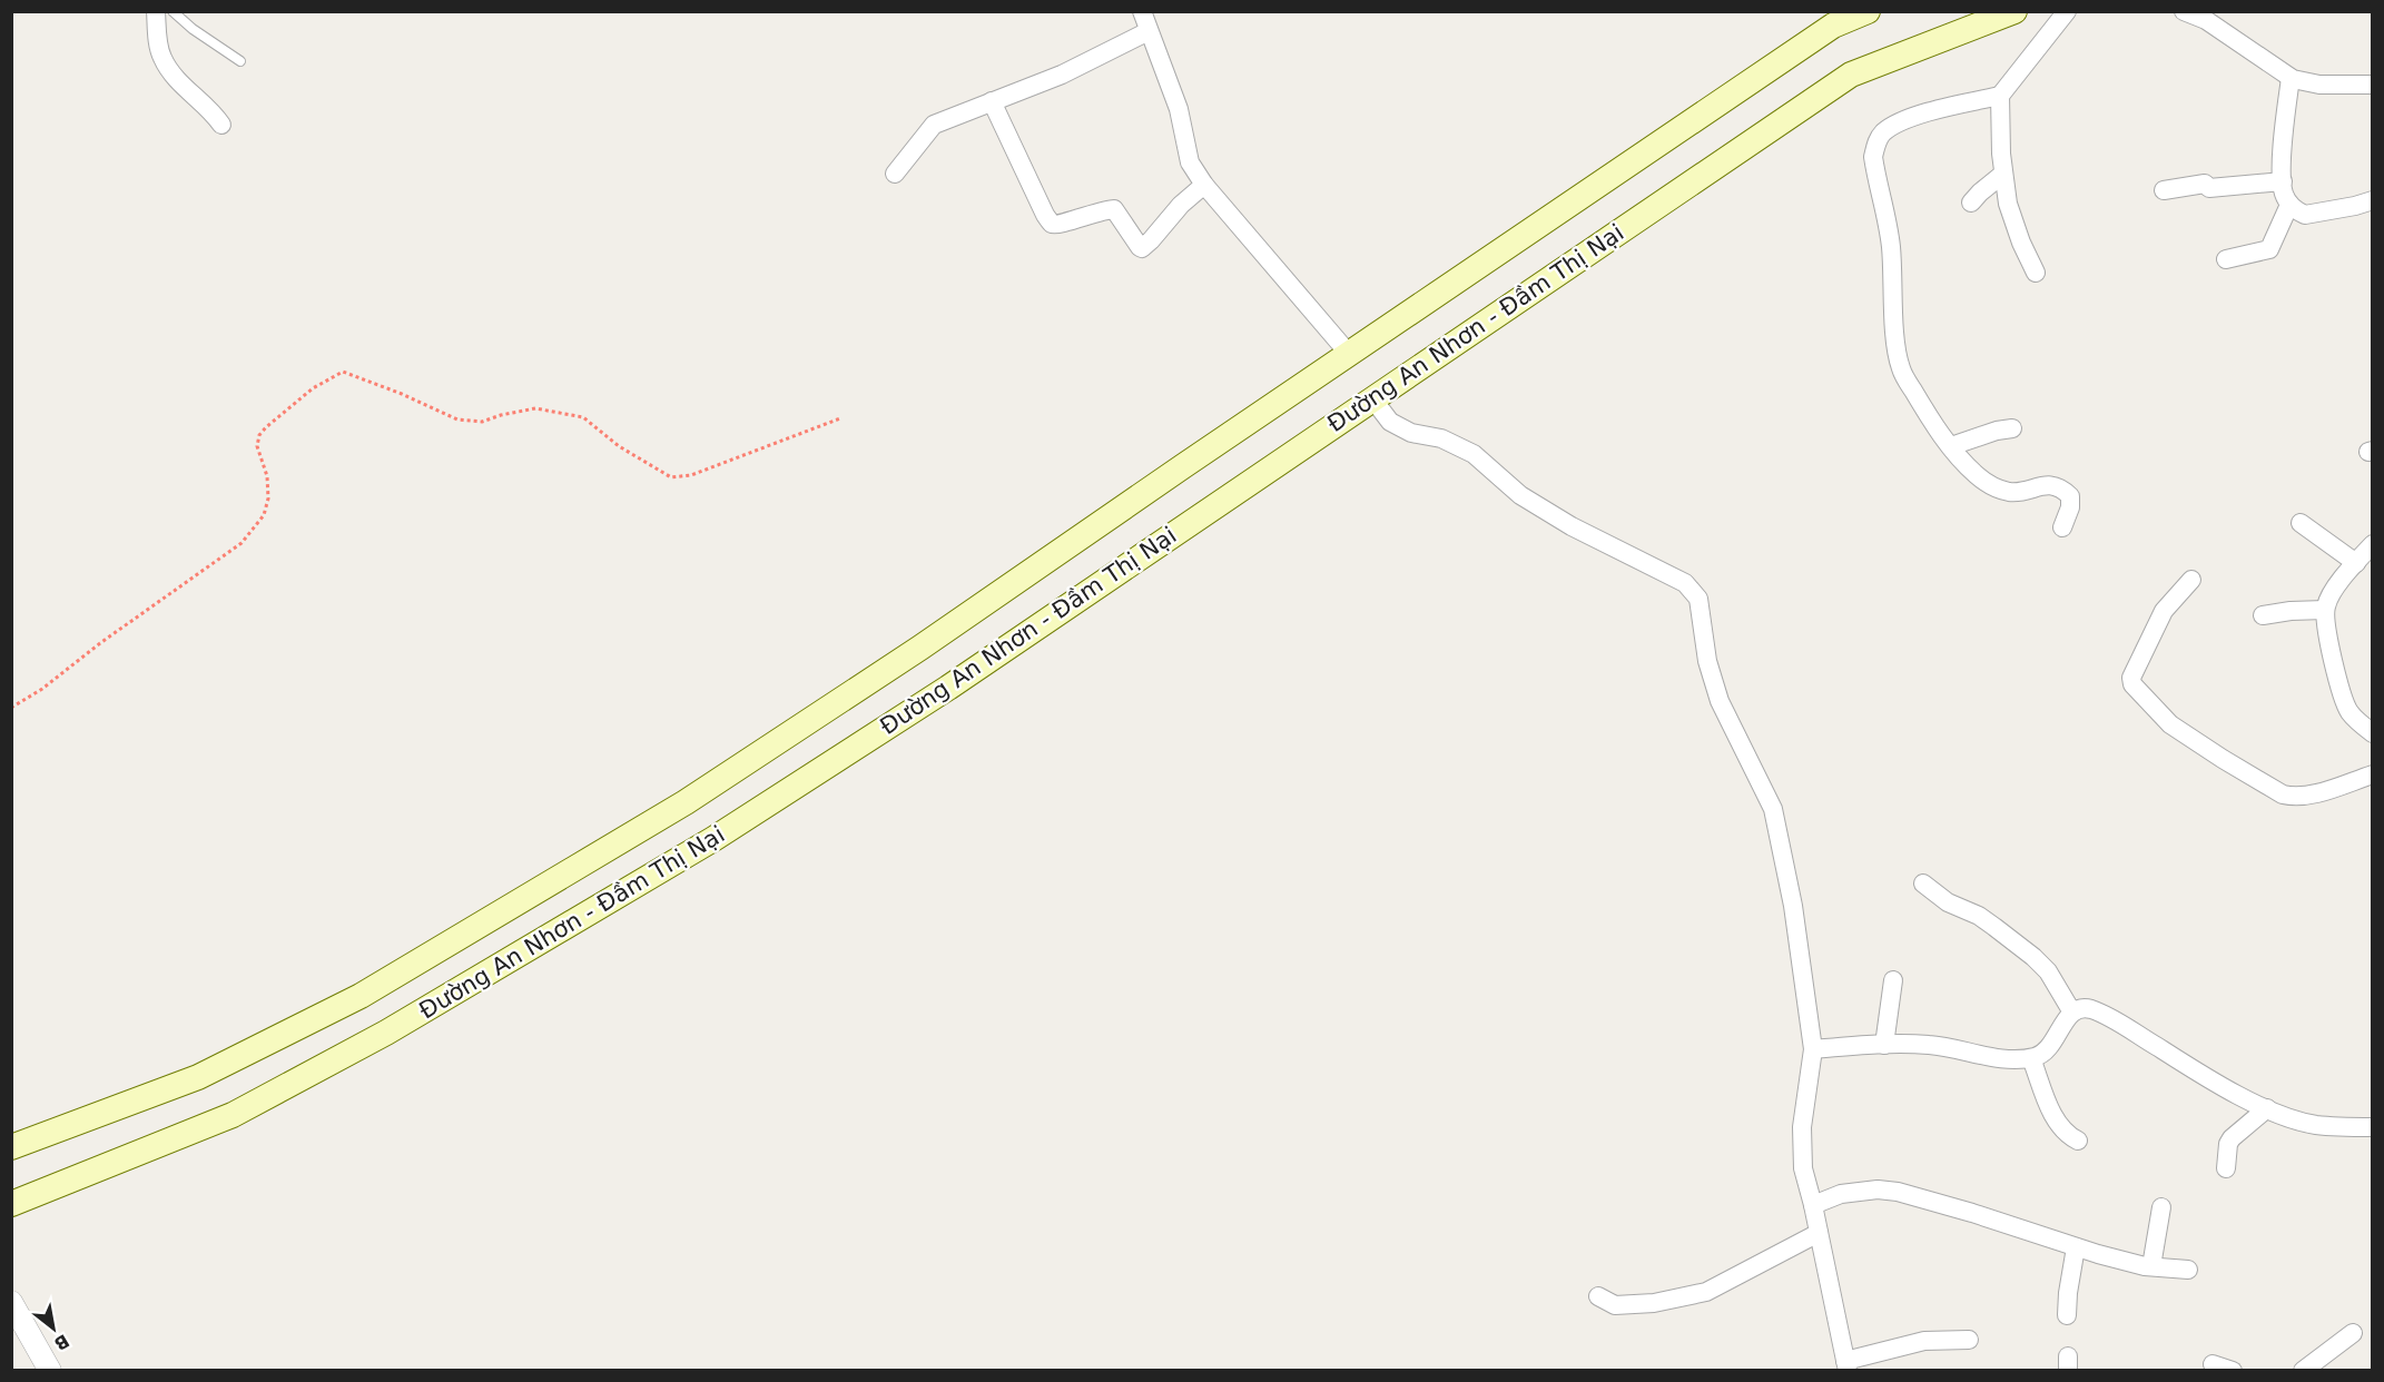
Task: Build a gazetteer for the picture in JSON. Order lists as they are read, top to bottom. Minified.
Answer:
{"streets":{"main road":["Đường An Nhơn - Đầm Thị Nại"]},"north":"bottom right"}
